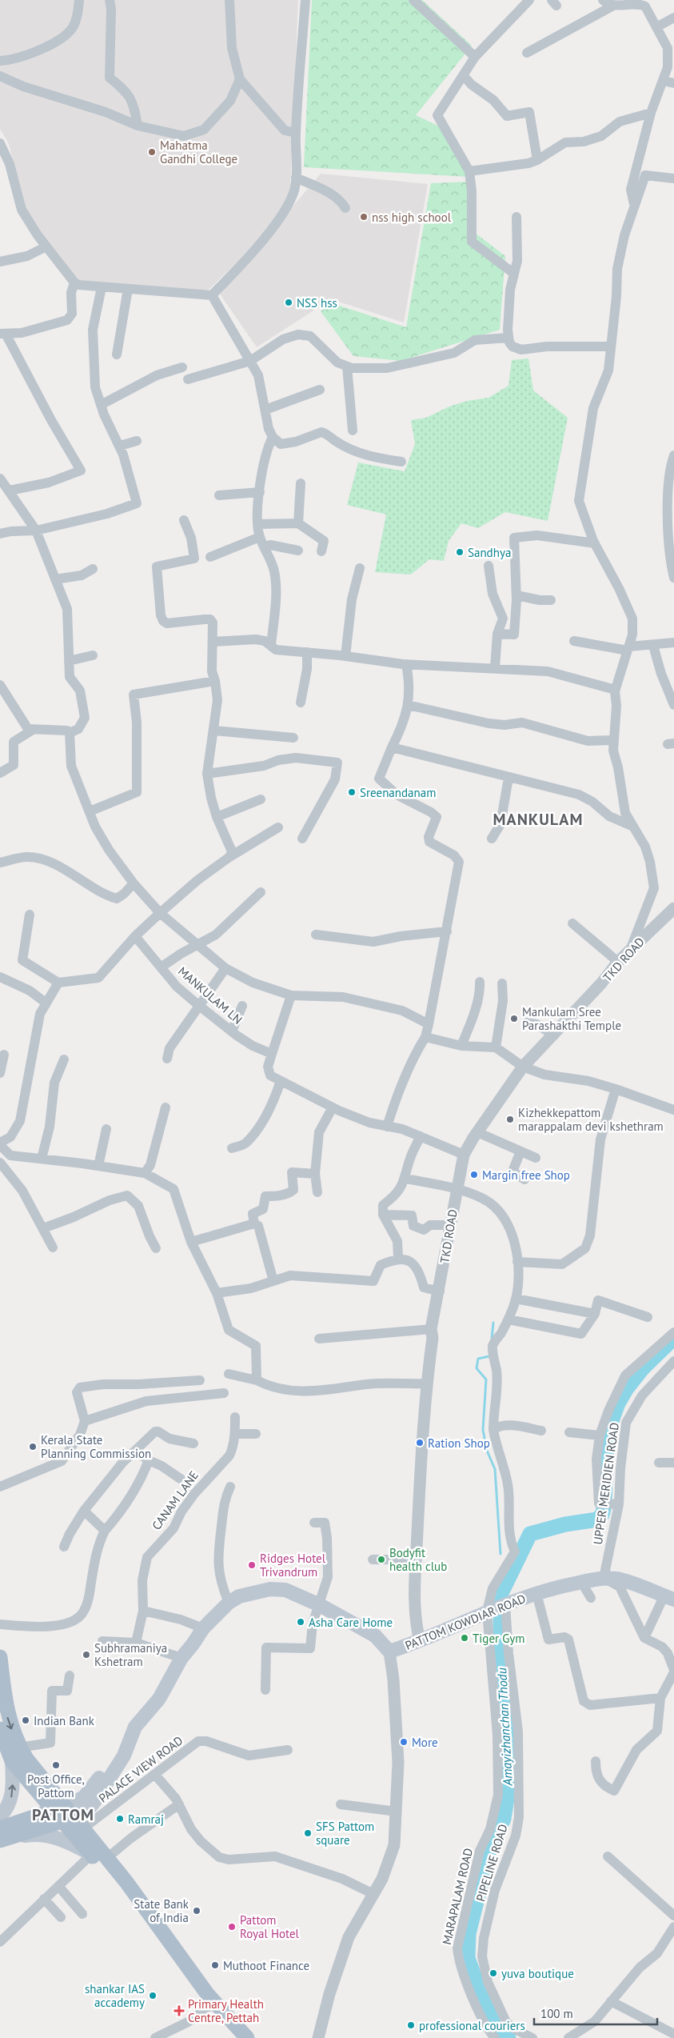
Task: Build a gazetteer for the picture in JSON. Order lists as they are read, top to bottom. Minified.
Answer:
{"streets":{"main road":["PATTOM KOWDIAR ROAD"],"street":["TKD ROAD","MANKULAM LN","UPPER MERIDIEN ROAD","CANAM LANE","PALACE VIEW ROAD","PIPELINE ROAD","MARAPALAM ROAD"]},"crossings":[["TKD ROAD","PATTOM KOWDIAR ROAD"],["TKD ROAD","MARAPALAM ROAD"],["UPPER MERIDIEN ROAD","PATTOM KOWDIAR ROAD"],["PATTOM KOWDIAR ROAD","PALACE VIEW ROAD"],["PATTOM KOWDIAR ROAD","PIPELINE ROAD"],["PATTOM KOWDIAR ROAD","MARAPALAM ROAD"]],"districts":["MANKULAM","PATTOM"],"water":["Amayizhanchan Thodu"],"places":{"other":["Mahatma Gandhi College","nss high school","NSS hss","Sandhya","Sreenandanam","Mankulam Sree Parashakthi Temple","Kizhekkepattom marappalam devi kshethram","Margin free Shop","Ration Shop","Kerala State Planning Commission","Bodyfit health club","Ridges Hotel Trivandrum","Asha Care Home","Tiger Gym","Subhramaniya Kshetram","Indian Bank","More","Post Office, Pattom","Ramraj","SFS Pattom square","State Bank of India","Pattom Royal Hotel","Muthoot Finance","yuva boutique","shankar IAS accademy","professional couriers"],"health":["Primary Health Centre, Pettah"]},"scale_bar":"100 m"}
